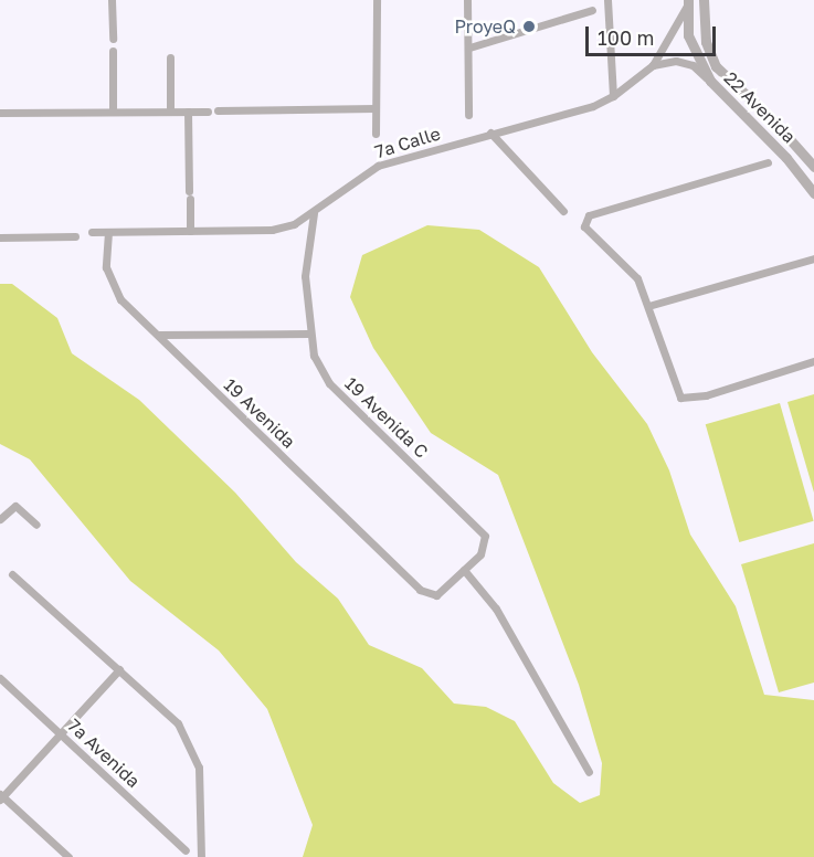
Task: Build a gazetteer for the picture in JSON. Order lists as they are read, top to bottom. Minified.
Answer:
{"streets":{"street":["22 Avenida","7a Calle","19 Avenida","19 Avenida C","7a Avenida"]},"crossings":[["22 Avenida","7a Calle"],["7a Calle","19 Avenida"],["7a Calle","19 Avenida C"],["19 Avenida","19 Avenida C"]],"places":["ProyeQ"],"scale_bar":"100 m"}
